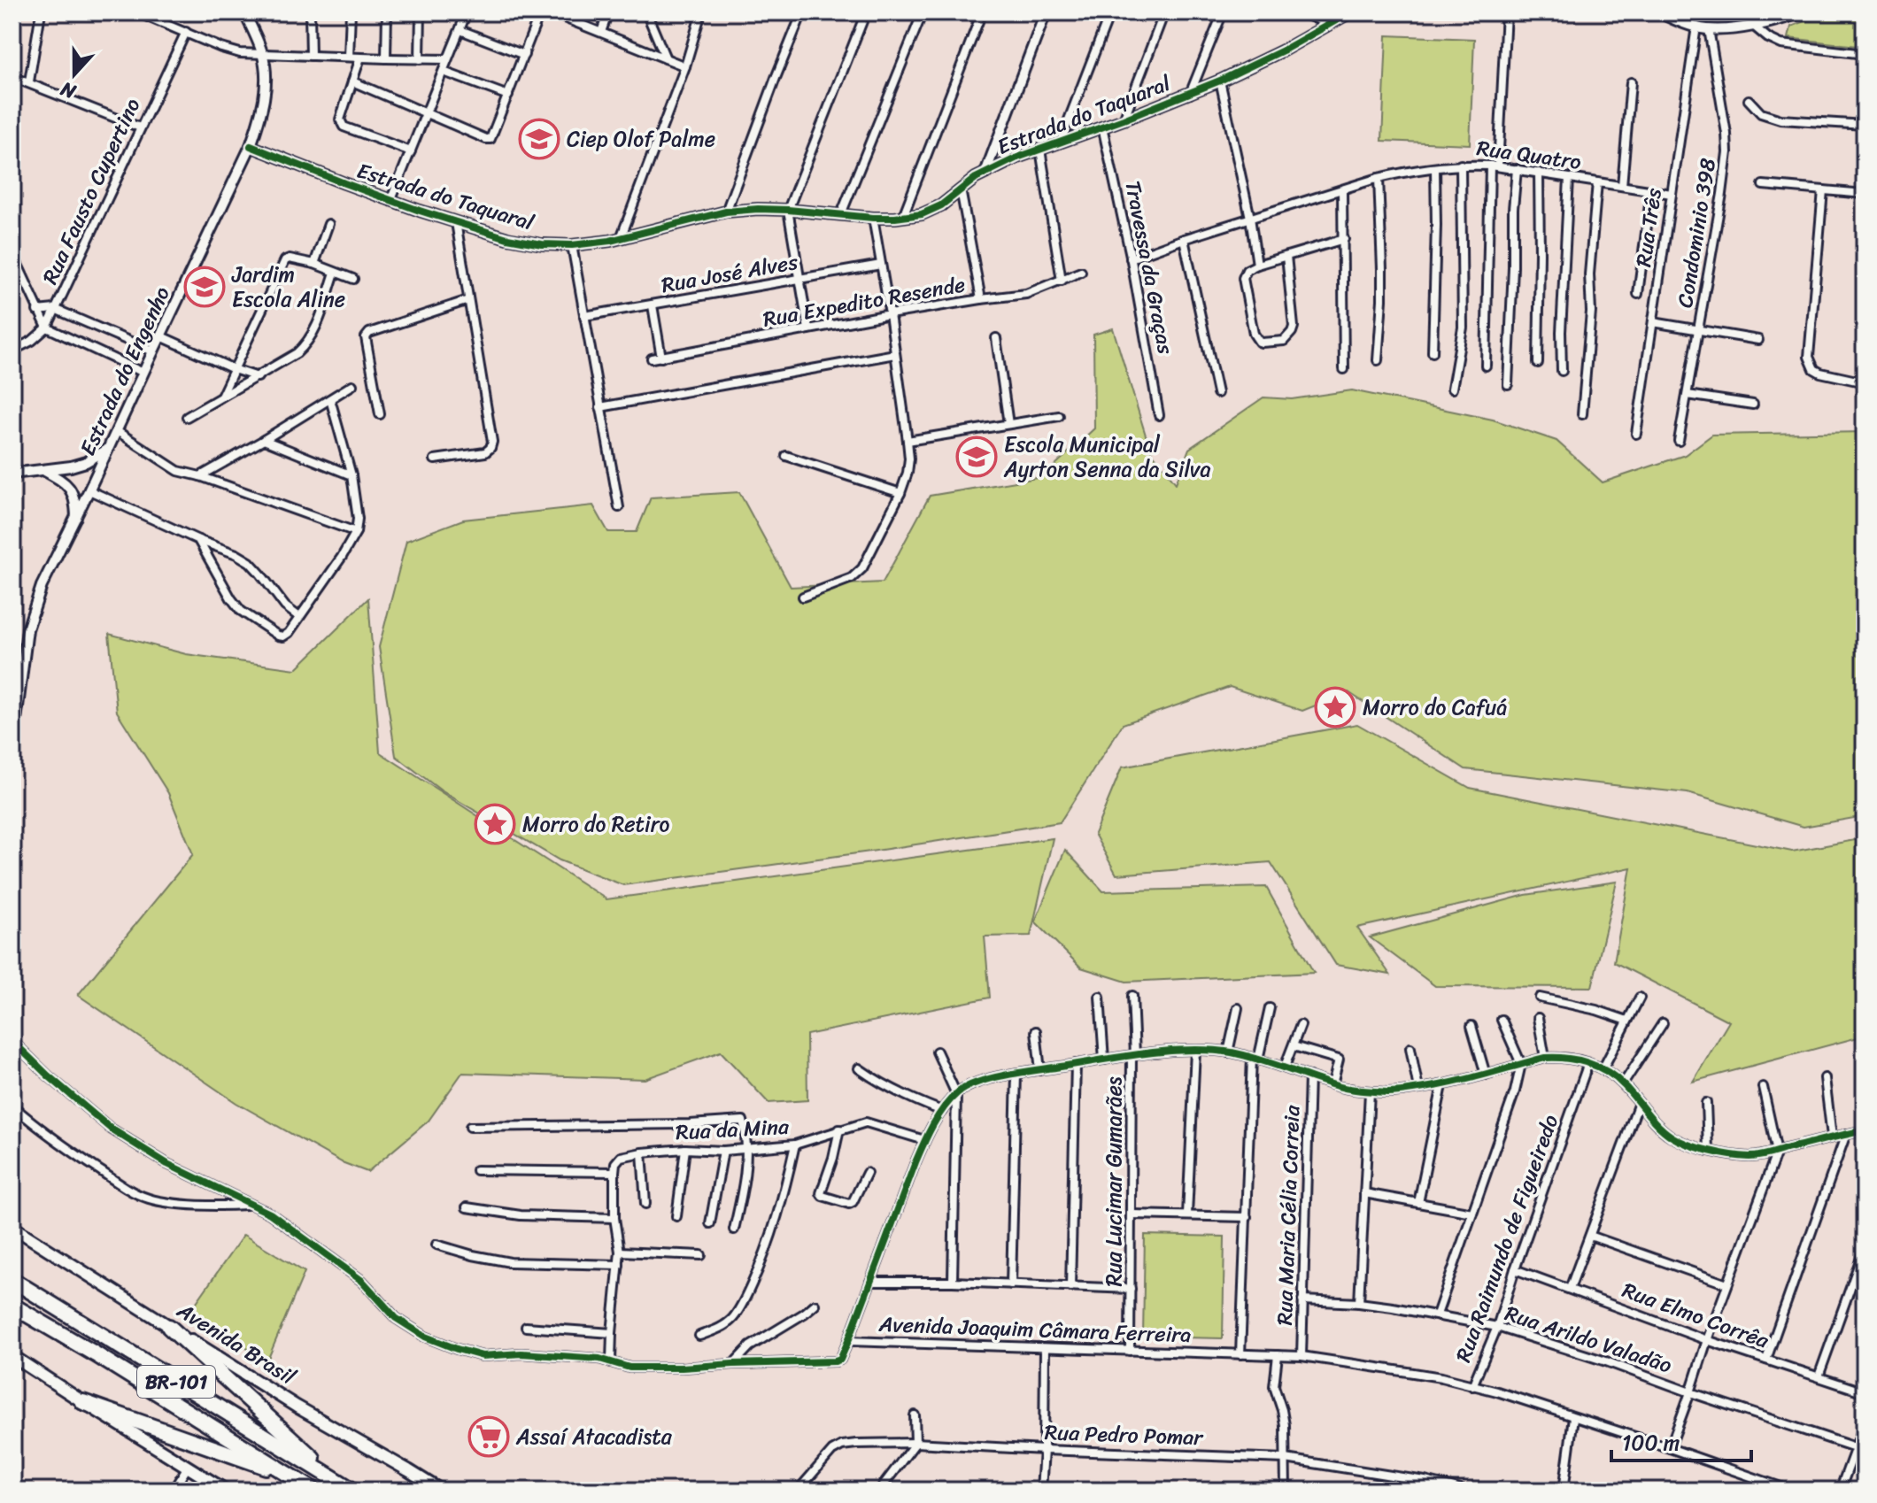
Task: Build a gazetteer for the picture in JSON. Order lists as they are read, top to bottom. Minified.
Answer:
{"streets":{"highway":["BR-101"],"main road":["Avenida Brasil"],"street":["Estrada do Taquaral","Rua Quatro","Rua Fausto Cupertino","Rua Três","Condominio 398","Travessa da Graças","Rua José Alves","Rua Expedito Resende","Estrada do Engenho","Rua da Mina","Rua Lucimar Gumarães","Rua Maria Célia Correia","Rua Raimundo de Figueiredo","Rua Elmo Corrêa","Avenida Joaquim Câmara Ferreira","Rua Arildo Valadão","Rua Pedro Pomar"]},"crossings":[["Estrada do Taquaral","Travessa da Graças"],["Estrada do Taquaral","Estrada do Engenho"],["Rua Quatro","Rua Três"],["Rua Quatro","Travessa da Graças"],["Rua Lucimar Gumarães","Avenida Joaquim Câmara Ferreira"],["Rua Maria Célia Correia","Avenida Joaquim Câmara Ferreira"],["Rua Maria Célia Correia","Rua Arildo Valadão"],["Rua Raimundo de Figueiredo","Rua Elmo Corrêa"],["Rua Raimundo de Figueiredo","Avenida Joaquim Câmara Ferreira"],["Rua Raimundo de Figueiredo","Rua Arildo Valadão"]],"places":{"school or university":["Ciep Olof Palme","Jardim Escola Aline","Escola Municipal Ayrton Senna da Silva"],"place":["Morro do Cafuá","Morro do Retiro"],"supermarket":["Assaí Atacadista"]},"scale_bar":"100 m","north":"bottom"}
